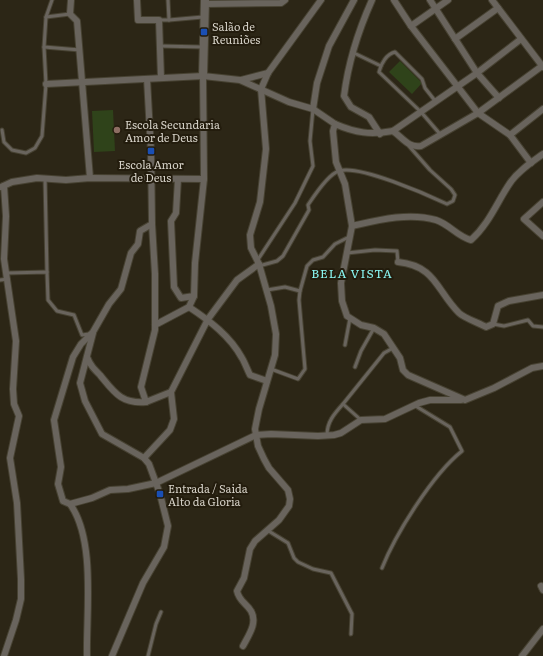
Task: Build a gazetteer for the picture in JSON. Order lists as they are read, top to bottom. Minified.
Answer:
{"districts":["BELA VISTA"],"places":{"transit":["Salão de Reuniões","Escola Amor de Deus","Entrada / Saida Alto da Gloria"],"other":["Escola Secundaria Amor de Deus"]}}
